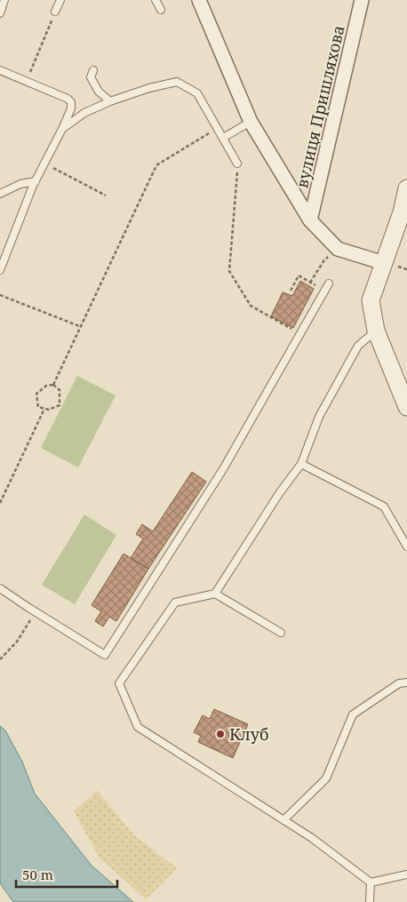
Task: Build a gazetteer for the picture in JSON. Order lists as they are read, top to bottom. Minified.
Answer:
{"streets":{"street":["вулиця Пришляхова"]},"places":["Клуб"],"scale_bar":"50 m"}
